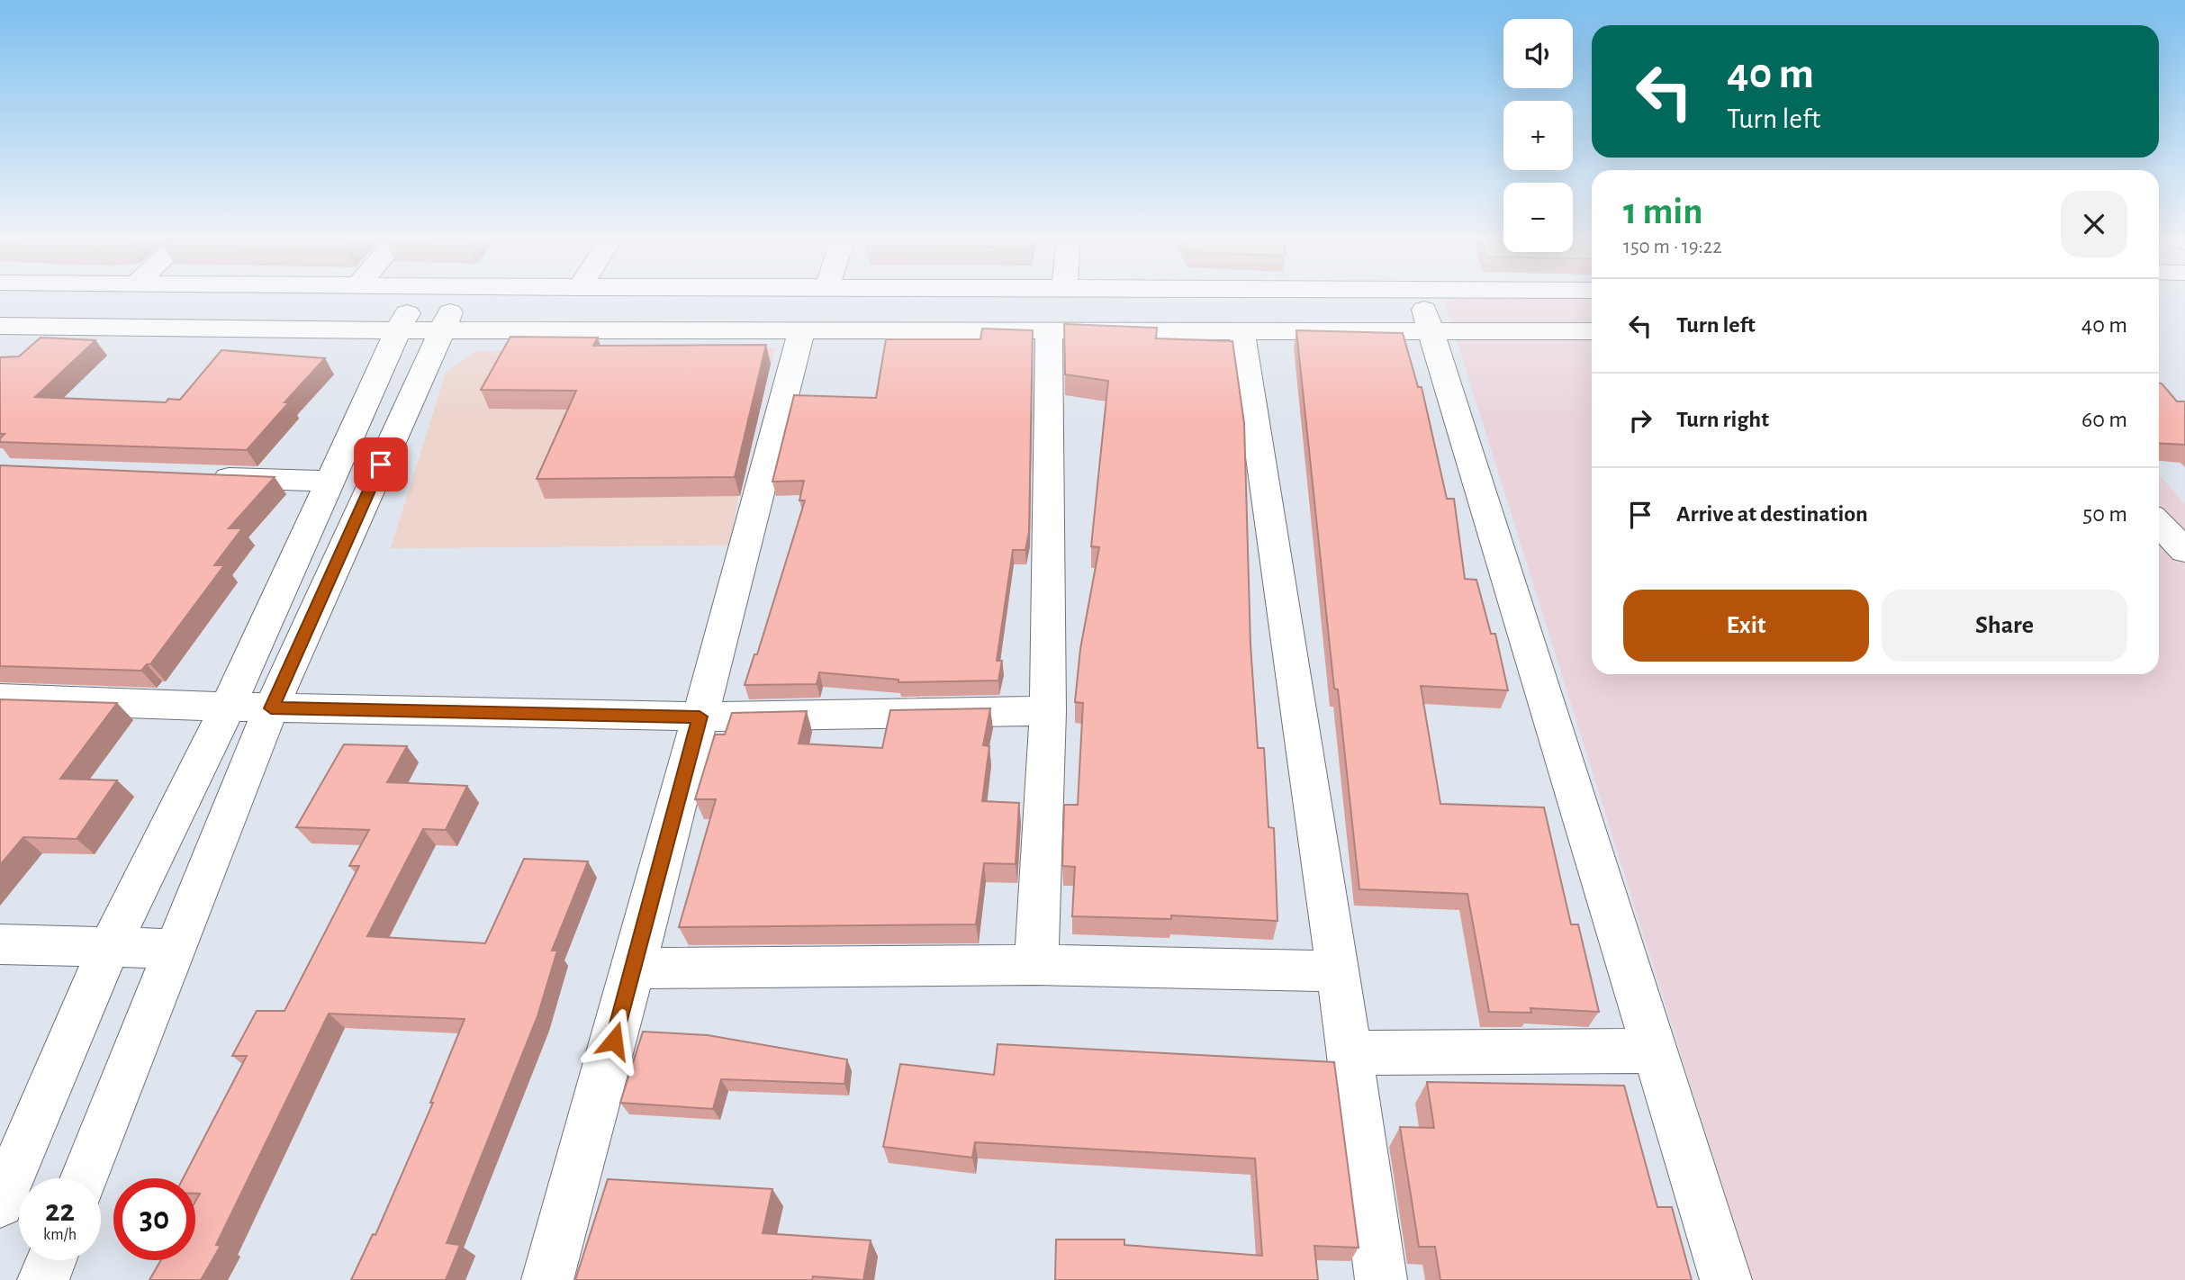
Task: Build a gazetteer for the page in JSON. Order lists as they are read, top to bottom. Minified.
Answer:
{"page":{"map_buttons":["+","−"],"turn":["40 m","Turn left"],"heading":["1 min","150 m · 19:22"],"list":[{"name":"Turn left","value":"40 m"},{"name":"Turn right","value":"60 m"},{"name":"Arrive at destination","value":"50 m"}],"buttons":["Exit","Share"],"speed":"22 km/h","limit":"30"}}
